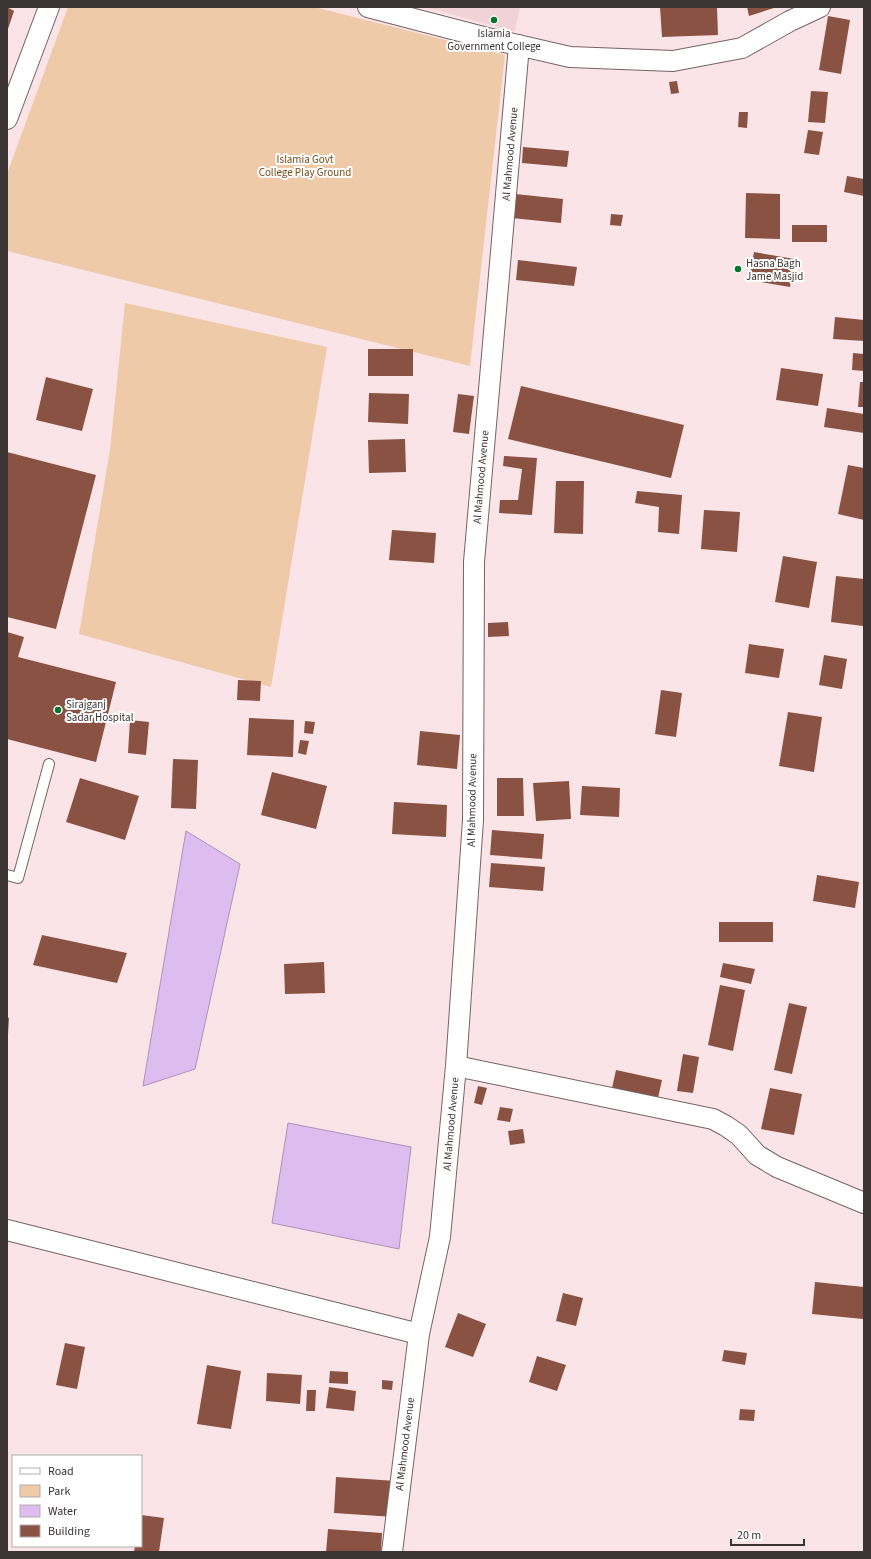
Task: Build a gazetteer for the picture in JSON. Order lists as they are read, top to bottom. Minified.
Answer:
{"streets":{"street":["Al Mahmood Avenue"]},"parks":["Islamia Govt College Play Ground"],"places":["Islamia Government College","Hasna Bagh Jame Masjid","Sirajganj Sadar Hospital"],"legend":["Road","Park","Water","Building"],"scale_bar":"20 m"}
